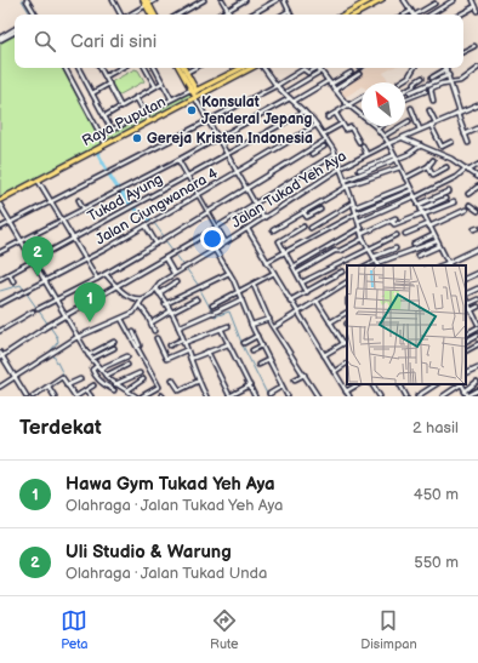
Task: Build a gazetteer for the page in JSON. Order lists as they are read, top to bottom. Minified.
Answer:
{"streets":{"main road":["Raya Puputan"],"street":["Jalan Tukad Yeh Aya","Tukad Ayung","Jalan Ciungwanara 4"]},"places":["Konsulat Jenderal Jepang","Gereja Kristen Indonesia"],"north":"top left","page":{"search":"Cari di sini","pins":["2","1"],"heading":["Terdekat","2 hasil"],"list":[{"mark":"1","name":"Hawa Gym Tukad Yeh Aya","note":"Olahraga · Jalan Tukad Yeh Aya","value":"450 m"},{"mark":"2","name":"Uli Studio & Warung","note":"Olahraga · Jalan Tukad Unda","value":"550 m"}],"nav":["Peta","Rute","Disimpan"]}}
